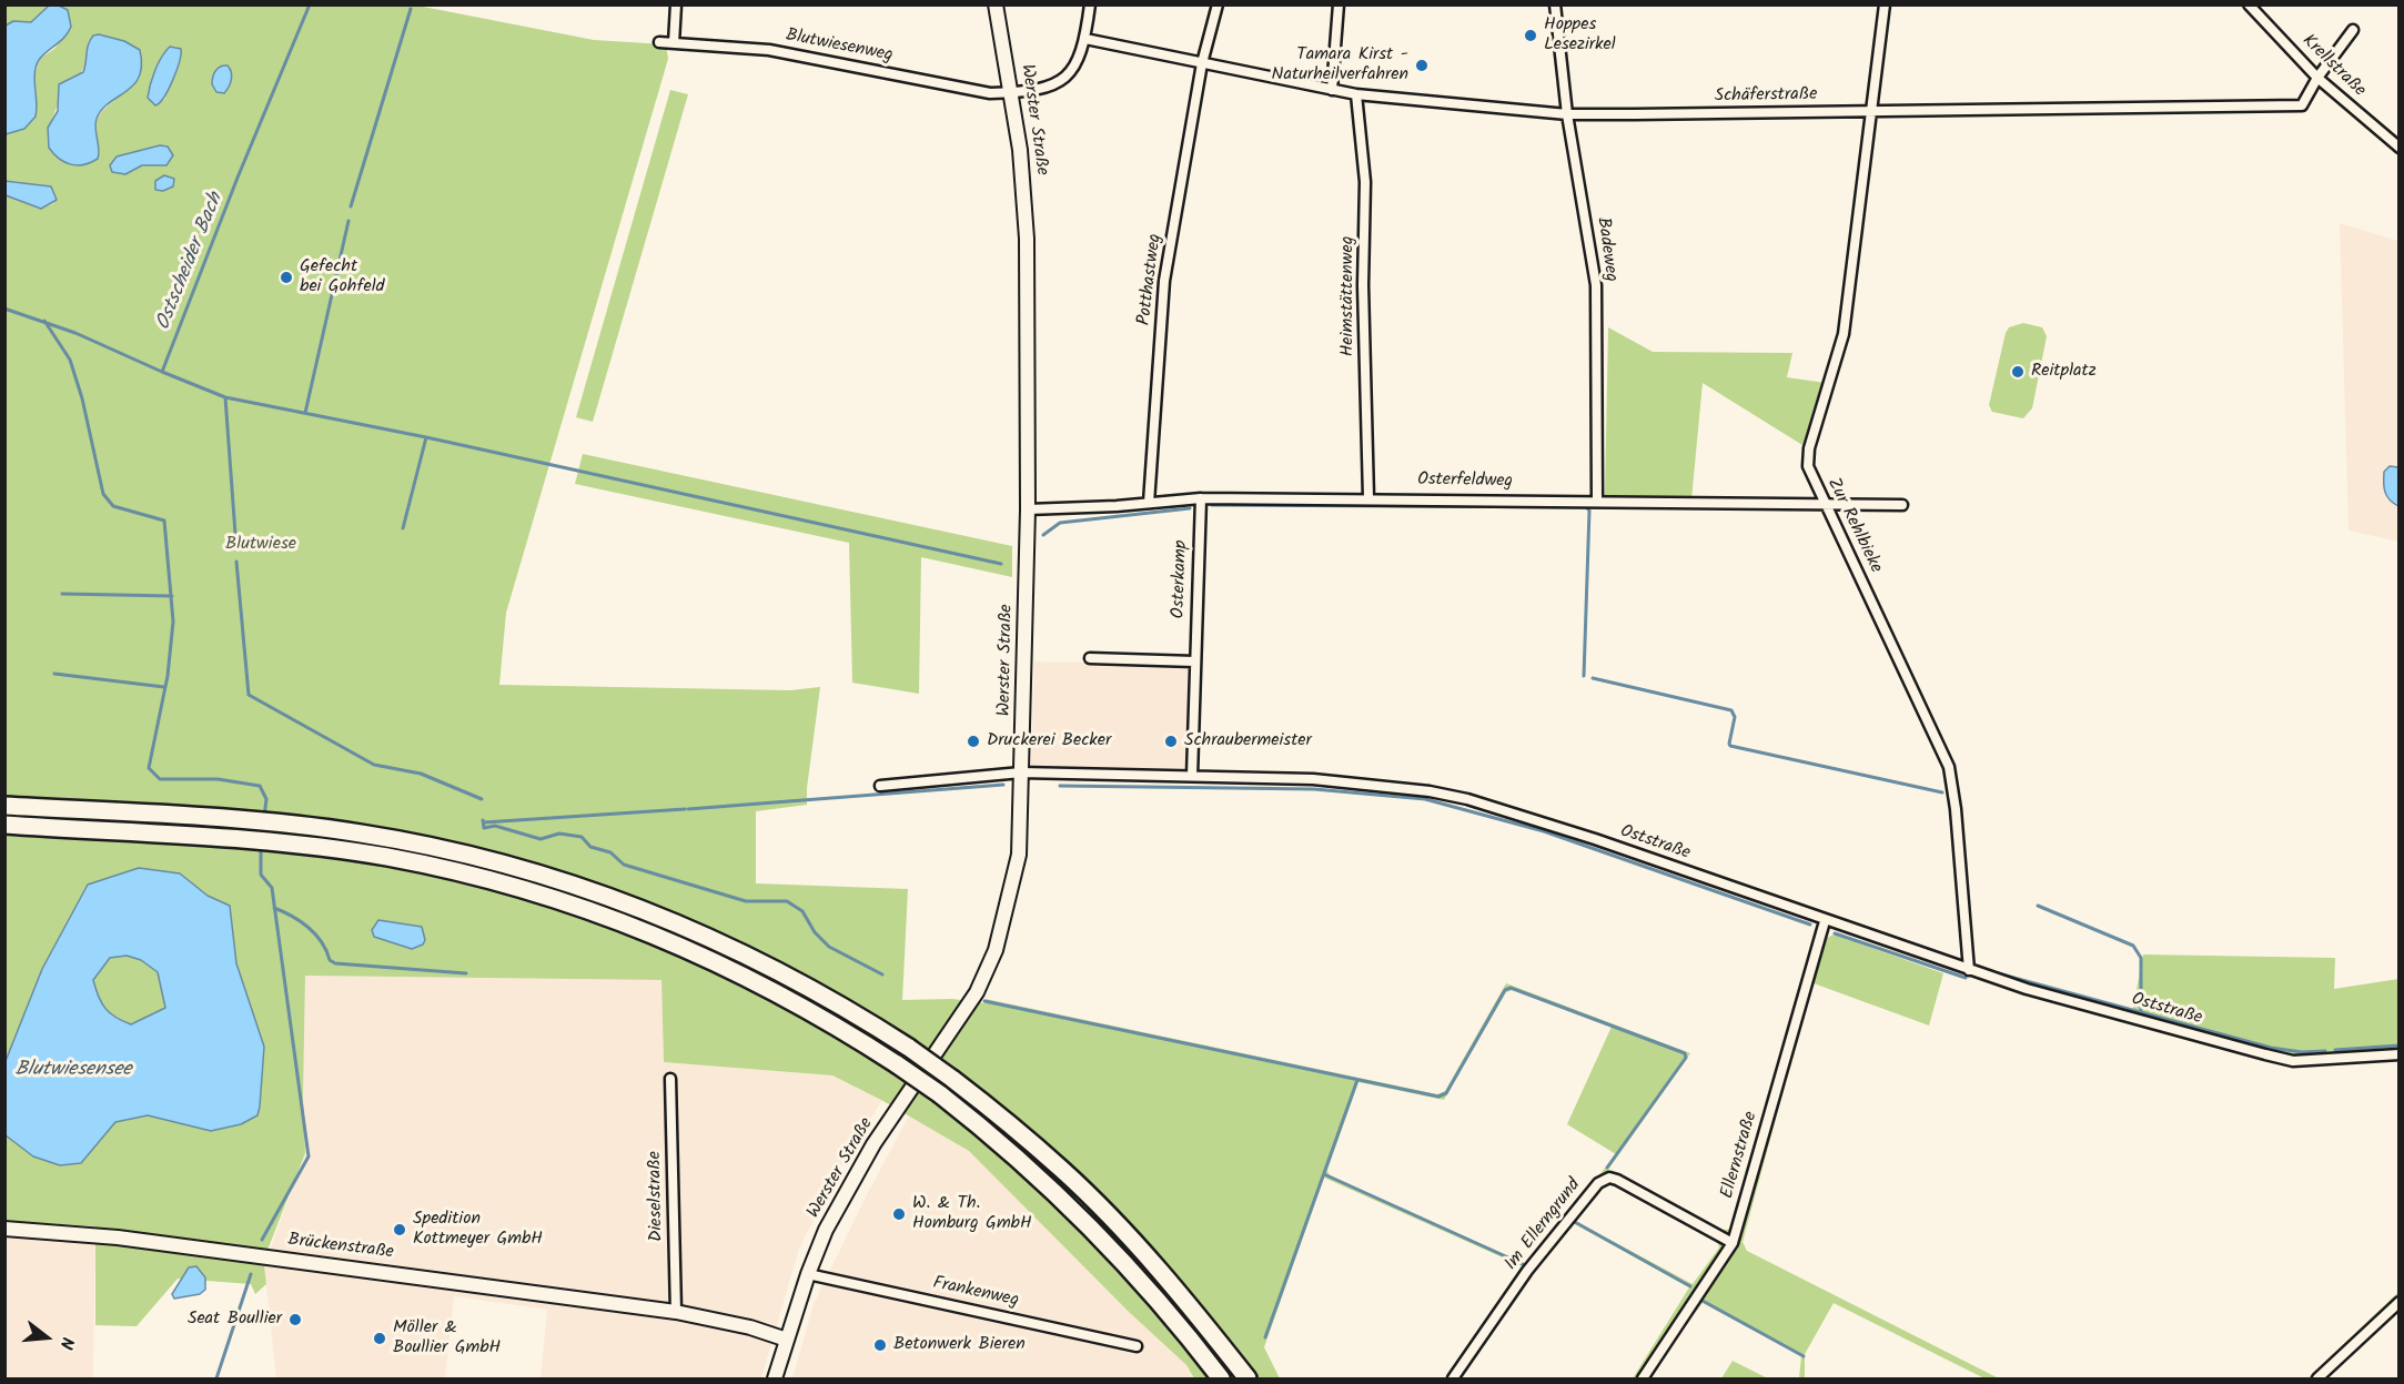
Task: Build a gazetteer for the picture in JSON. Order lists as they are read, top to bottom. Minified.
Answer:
{"streets":{"main road":["Werster Straße","Brückenstraße"],"street":["Blutwiesenweg","Krellstraße","Schäferstraße","Badeweg","Potthastweg","Heimstättenweg","Osterfeldweg","Zur Rehlbieke","Osterkamp","Oststraße","Ellernstraße","Dieselstraße","Im Ellerngrund","Frankenweg"]},"crossings":[["Blutwiesenweg","Schäferstraße"],["Blutwiesenweg","Werster Straße"],["Krellstraße","Schäferstraße"],["Schäferstraße","Badeweg"],["Schäferstraße","Potthastweg"],["Schäferstraße","Heimstättenweg"],["Schäferstraße","Zur Rehlbieke"],["Werster Straße","Osterfeldweg"],["Werster Straße","Oststraße"],["Werster Straße","Brückenstraße"],["Werster Straße","Frankenweg"],["Badeweg","Osterfeldweg"],["Potthastweg","Osterfeldweg"],["Heimstättenweg","Osterfeldweg"],["Osterfeldweg","Zur Rehlbieke"],["Osterfeldweg","Osterkamp"],["Zur Rehlbieke","Oststraße"],["Osterkamp","Oststraße"],["Oststraße","Ellernstraße"],["Ellernstraße","Im Ellerngrund"],["Dieselstraße","Brückenstraße"]],"water":["Ostscheider Bach","Blutwiesensee"],"parks":["Blutwiese"],"places":["Hoppes Lesezirkel","Tamara Kirst - Naturheilverfahren","Gefecht bei Gohfeld","Reitplatz","Druckerei Becker","Schraubermeister","W. & Th. Homburg GmbH","Spedition Kottmeyer GmbH","Seat Boullier","Möller & Boullier GmbH","Betonwerk Bieren"],"north":"right"}
